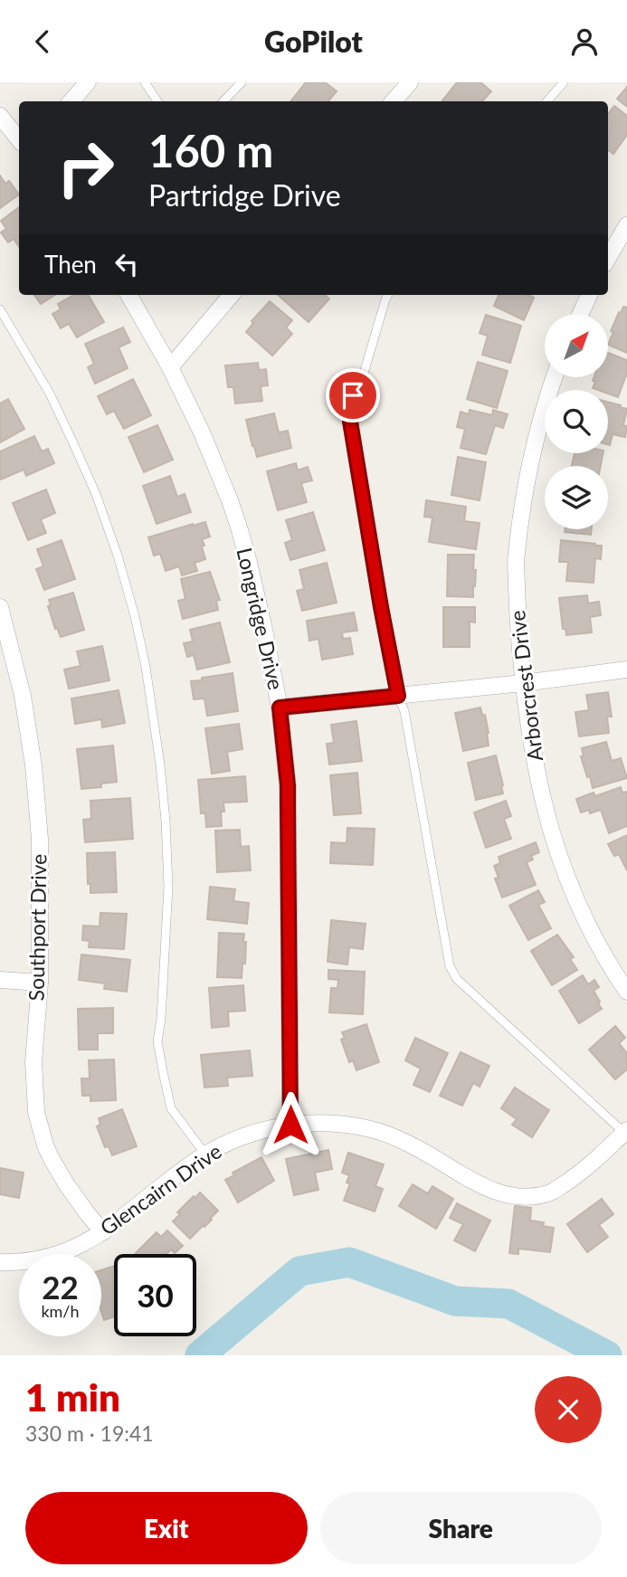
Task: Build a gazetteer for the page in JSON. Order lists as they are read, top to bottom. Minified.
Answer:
{"streets":{"street":["Longridge Drive","Arborcrest Drive","Southport Drive","Glencairn Drive"]},"crossings":[["Longridge Drive","Glencairn Drive"],["Southport Drive","Glencairn Drive"]],"north":"top right","page":{"header":"GoPilot","turn":["160 m","Partridge Drive"],"then":"Then","speed":"22 km/h","limit":"30","heading":["1 min","330 m · 19:41"],"buttons":["Exit","Share"]}}
